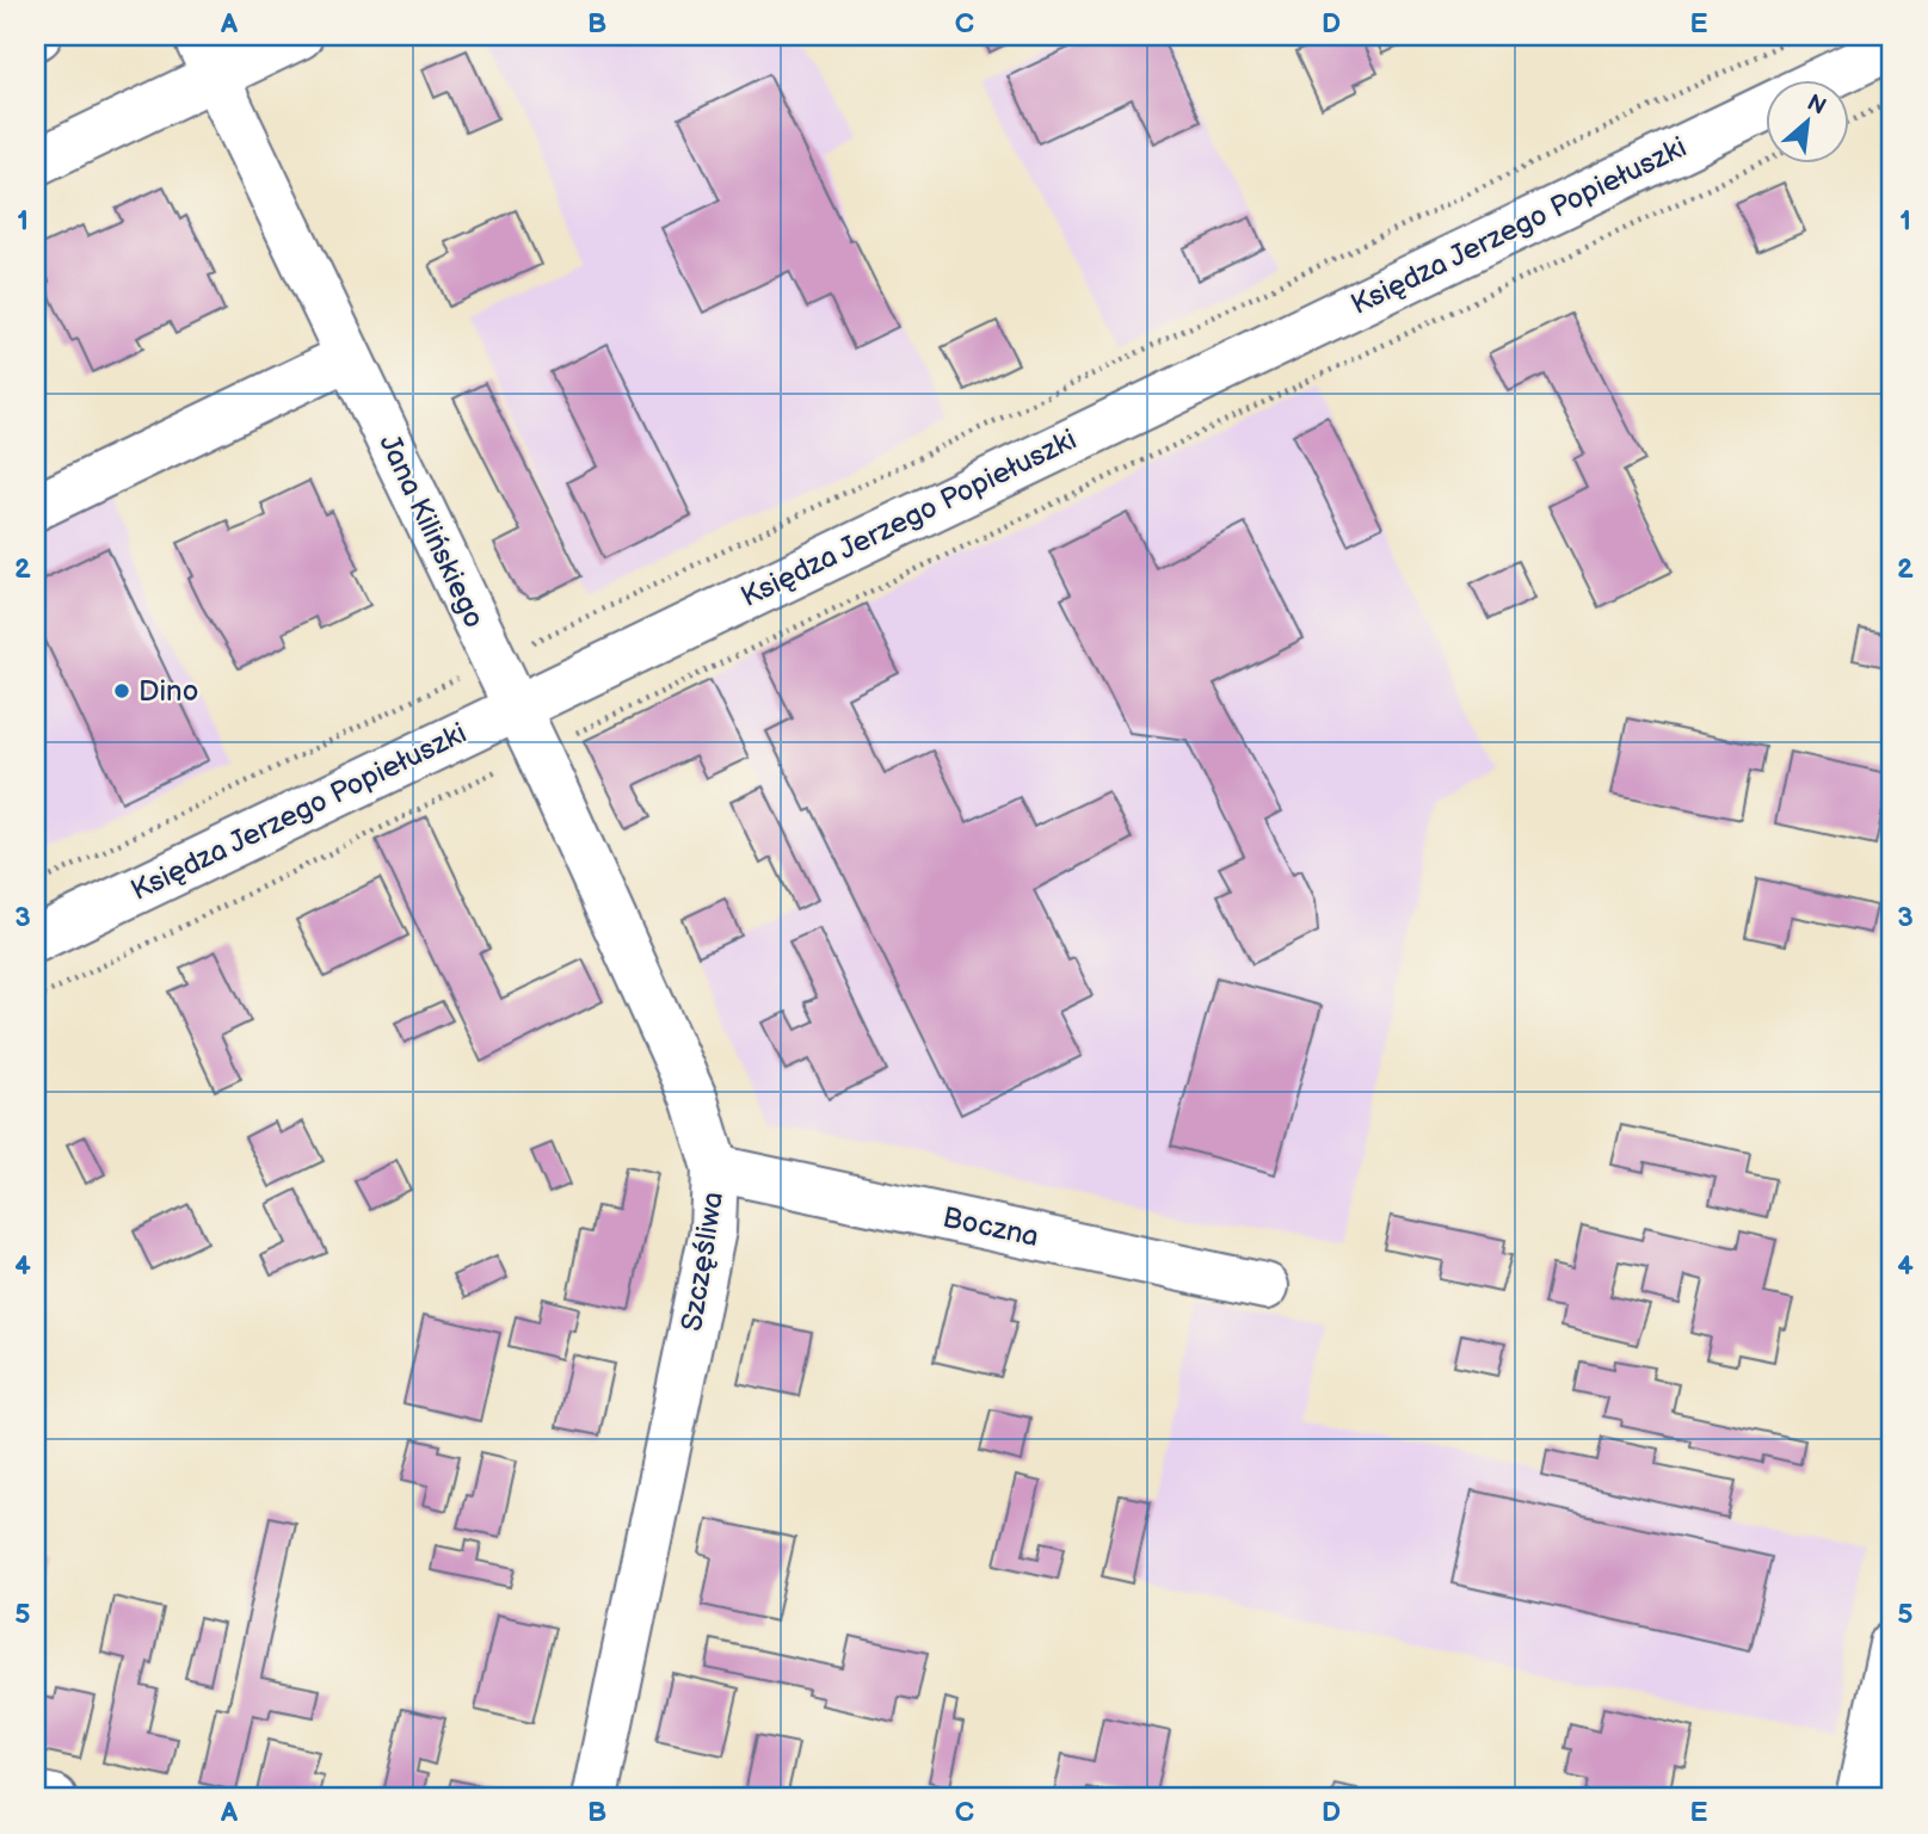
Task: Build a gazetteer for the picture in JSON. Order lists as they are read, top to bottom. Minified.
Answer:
{"streets":{"street":["Księdza Jerzego Popiełuszki","Jana Kilińskiego","Boczna","Szczęśliwa"]},"crossings":[["Księdza Jerzego Popiełuszki","Jana Kilińskiego"],["Księdza Jerzego Popiełuszki","Szczęśliwa"],["Jana Kilińskiego","Szczęśliwa"],["Boczna","Szczęśliwa"]],"places":["Dino"],"north":"top right","grid":{"columns":["A","B","C","D","E"],"rows":["1","2","3","4","5"]}}
